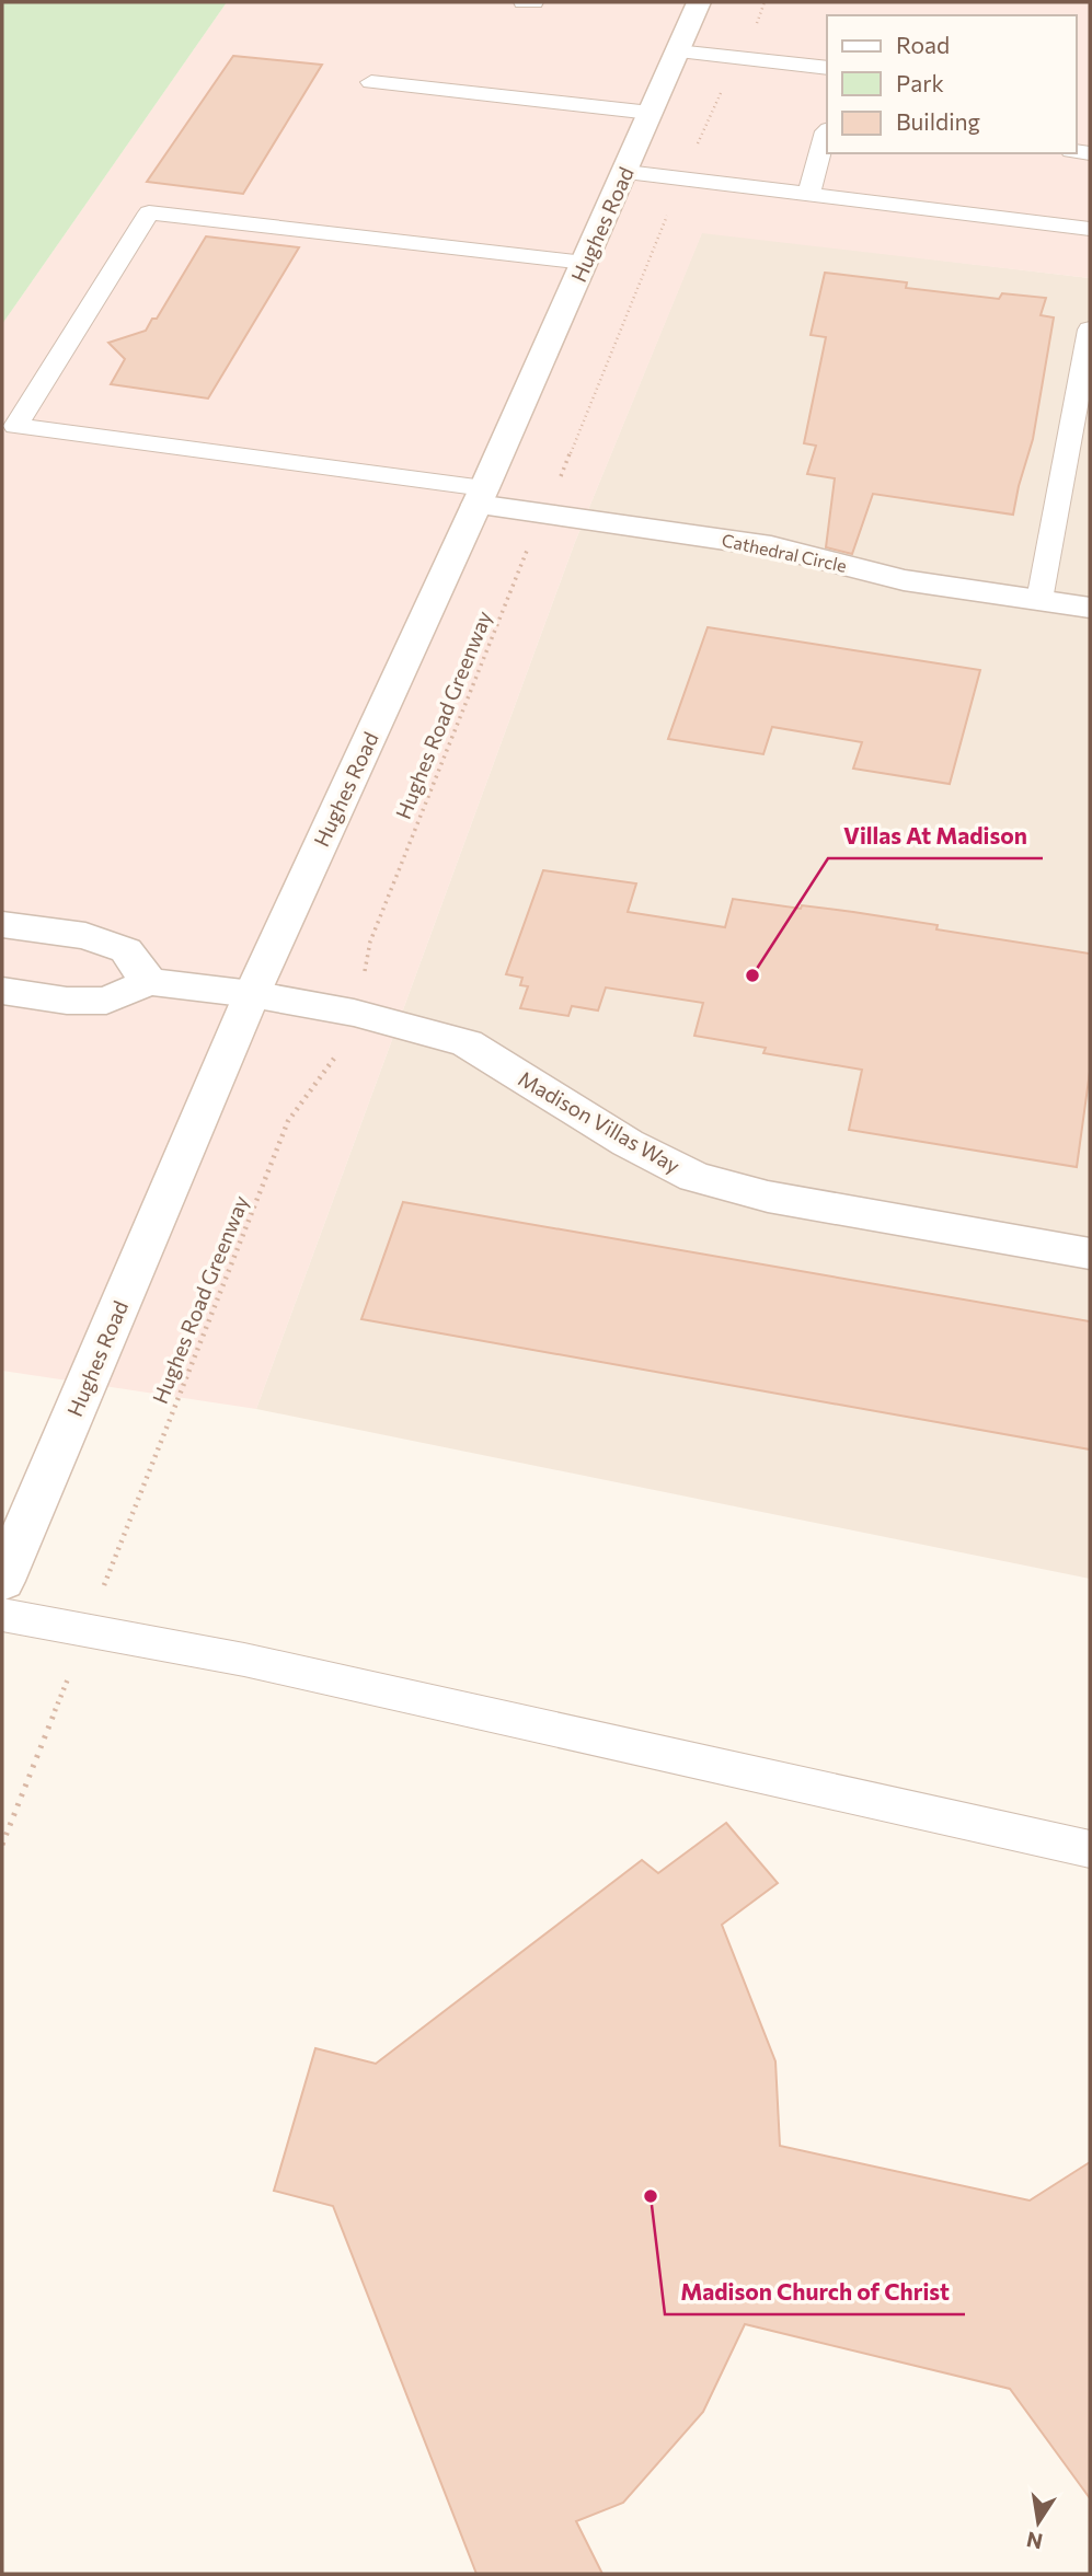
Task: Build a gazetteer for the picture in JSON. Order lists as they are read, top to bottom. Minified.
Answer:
{"streets":{"main road":["Hughes Road","Cathedral Circle","Madison Villas Way"],"path":["Hughes Road Greenway"]},"crossings":[["Hughes Road","Cathedral Circle"],["Hughes Road","Madison Villas Way"]],"places":["Villas At Madison","Madison Church of Christ"],"legend":["Road","Park","Building"],"north":"bottom"}
